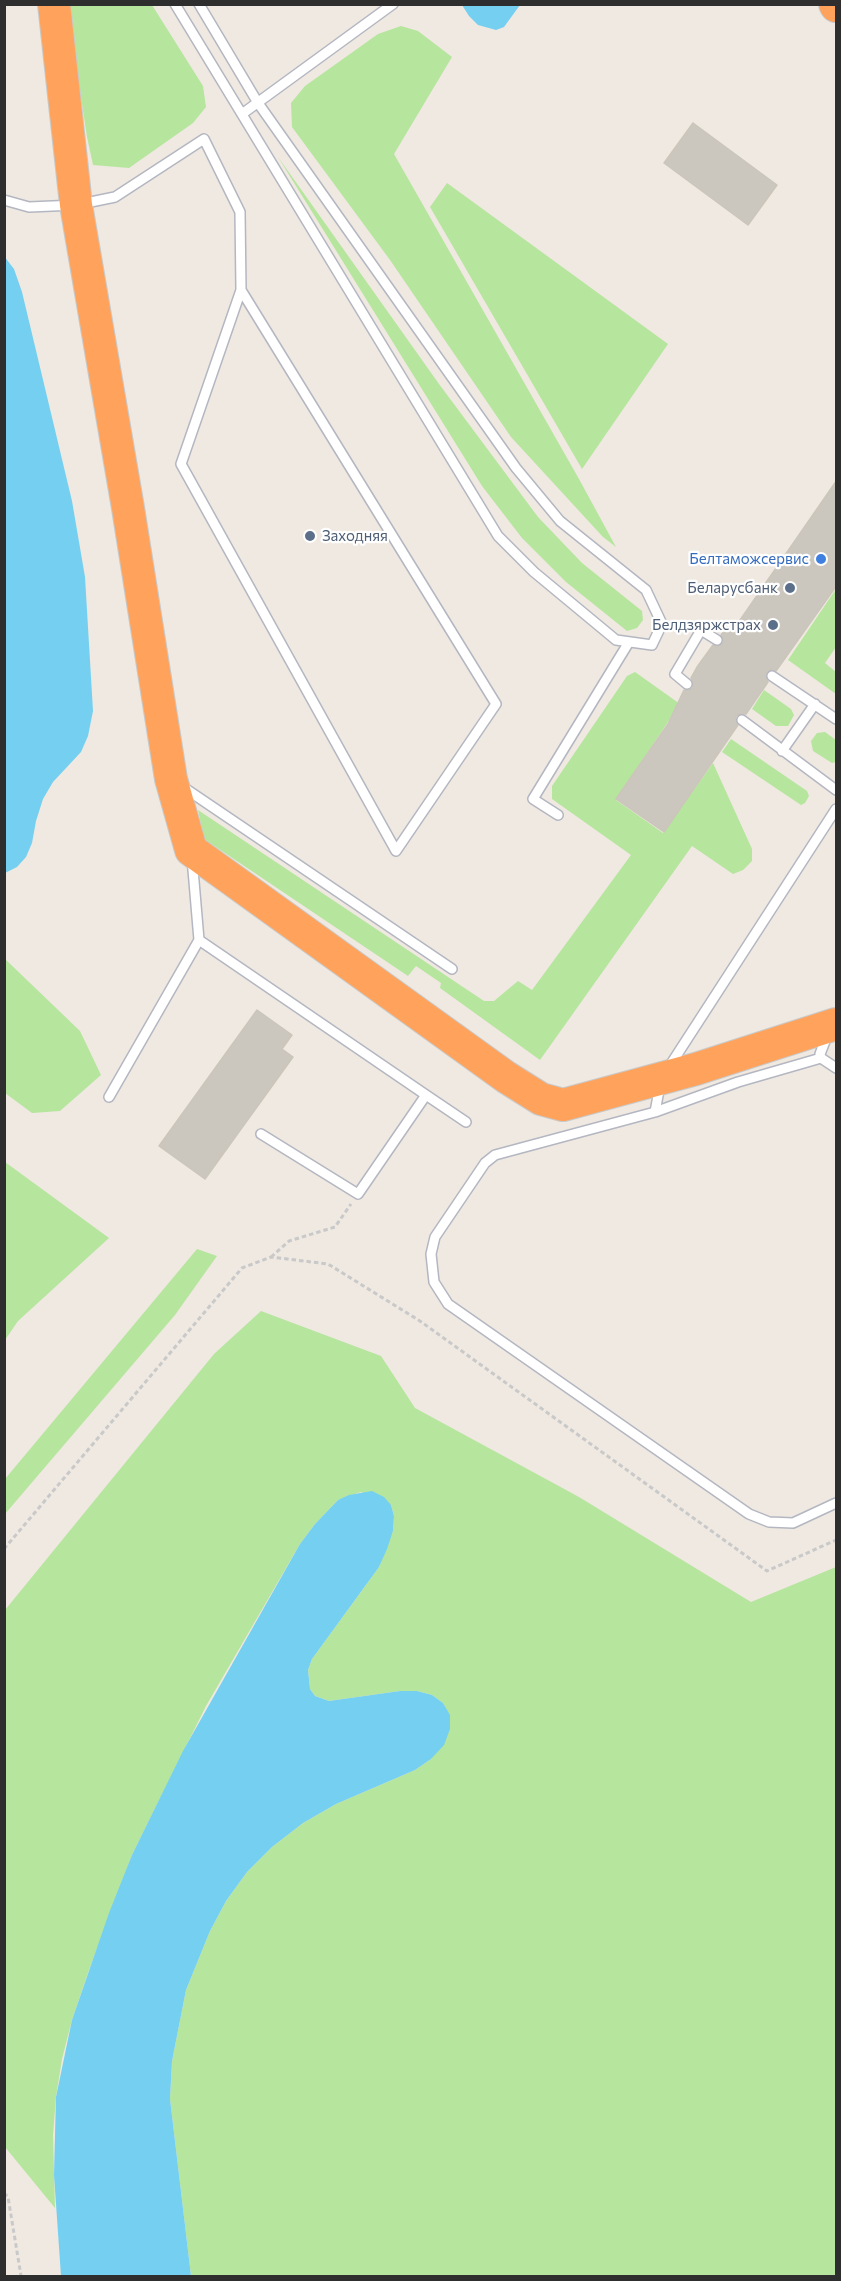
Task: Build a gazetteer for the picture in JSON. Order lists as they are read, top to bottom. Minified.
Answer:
{"places":["Заходняя","Белтаможсервис","Беларусбанк","Белдзяржстрах"]}
